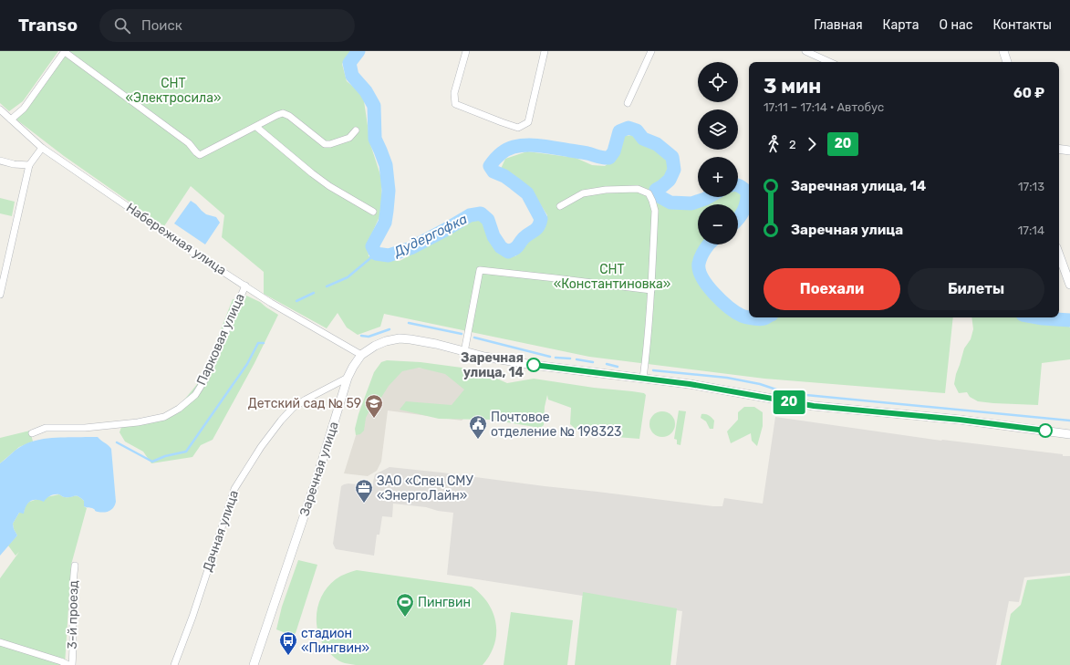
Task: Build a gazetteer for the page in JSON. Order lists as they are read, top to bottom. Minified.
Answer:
{"streets":{"street":["Набережная улица","Парковая улица","Заречная улица","Дачная улица","3-й проезд"]},"crossings":[["Набережная улица","Парковая улица"],["Набережная улица","Заречная улица"],["Заречная улица","Дачная улица"]],"water":["Дудергофка"],"parks":["СНТ «Электросила»","СНТ «Константиновка»"],"places":{"other":["Заречная улица, 14"],"school or university":["Детский сад № 59"],"public building":["Почтовое отделение № 198323"],"office":["ЗАО «Спец СМУ «ЭнергоЛайн»"],"sports":["Пингвин"],"bus stop":["стадион «Пингвин»"]},"lines":["bus line 20"],"page":{"header":"Transo","search":"Поиск","nav":["Главная","Карта","О нас","Контакты"],"on_map":"20","map_buttons":["+","−"],"heading":["3 мин","17:11 – 17:14 · Автобус","60 ₽"],"legs":["2","20"],"list":[{"name":"Заречная улица, 14","value":"17:13"},{"name":"Заречная улица","value":"17:14"}],"buttons":["Поехали","Билеты"]}}
